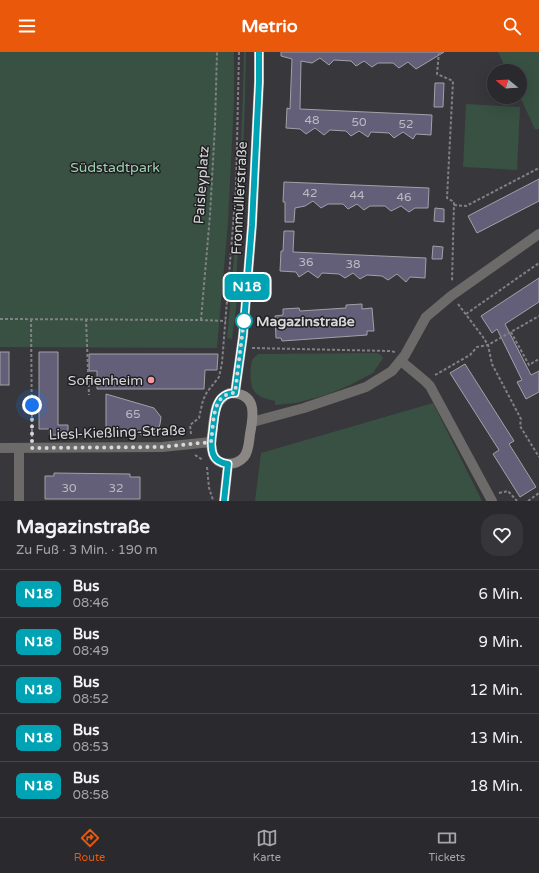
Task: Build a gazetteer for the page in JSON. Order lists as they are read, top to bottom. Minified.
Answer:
{"streets":{"main road":["Fronmüllerstraße"],"street":["Liesl-Kießling-Straße"],"path":["Paisleyplatz"]},"crossings":[["Fronmüllerstraße","Liesl-Kießling-Straße"]],"parks":["Südstadtpark"],"places":["Magazinstraße","Sofienheim"],"lines":["bus line N18"],"house_numbers":["48","50","52","42","44","46","36","38","65","30","32"],"north":"left","page":{"header":"Metrio","on_map":"N18","heading":["Magazinstraße","Zu Fuß · 3 Min. · 190 m"],"list":[{"mark":"N18","name":"Bus","note":"08:46","value":"6 Min."},{"mark":"N18","name":"Bus","note":"08:49","value":"9 Min."},{"mark":"N18","name":"Bus","note":"08:52","value":"12 Min."},{"mark":"N18","name":"Bus","note":"08:53","value":"13 Min."},{"mark":"N18","name":"Bus","note":"08:58","value":"18 Min."}],"tabs":["Route","Karte","Tickets"]}}
